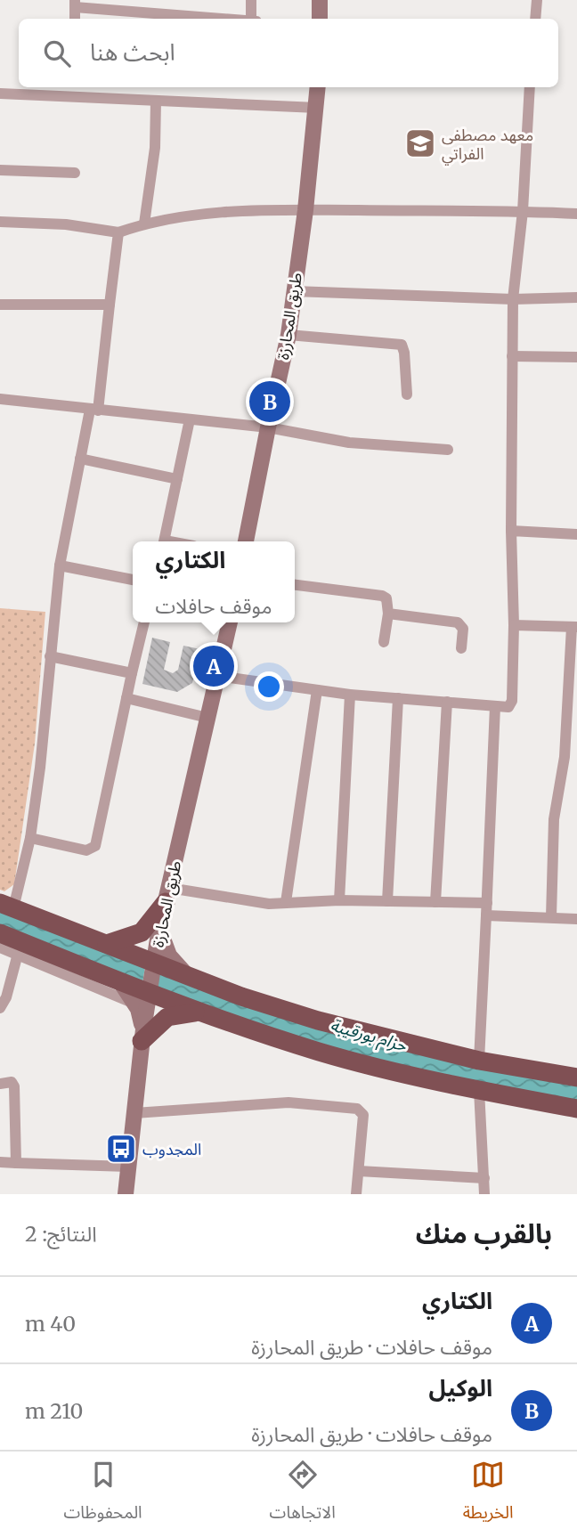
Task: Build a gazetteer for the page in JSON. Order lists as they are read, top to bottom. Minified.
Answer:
{"streets":{"main road":["طريق المحارزة"]},"water":["حزام بورقيبة"],"places":{"school or university":["معهد مصطفى الفراتي"],"bus stop":["المجدوب"]},"page":{"search":"ابحث هنا","pins":["B","A"],"popup":["الكتاري","موقف حافلات"],"heading":["بالقرب منك","النتائج: 2"],"list":[{"mark":"A","name":"الكتاري","note":"موقف حافلات · طريق المحارزة","value":"40 m"},{"mark":"B","name":"الوكيل","note":"موقف حافلات · طريق المحارزة","value":"210 m"}],"nav":["الخريطة","الاتجاهات","المحفوظات"]}}
